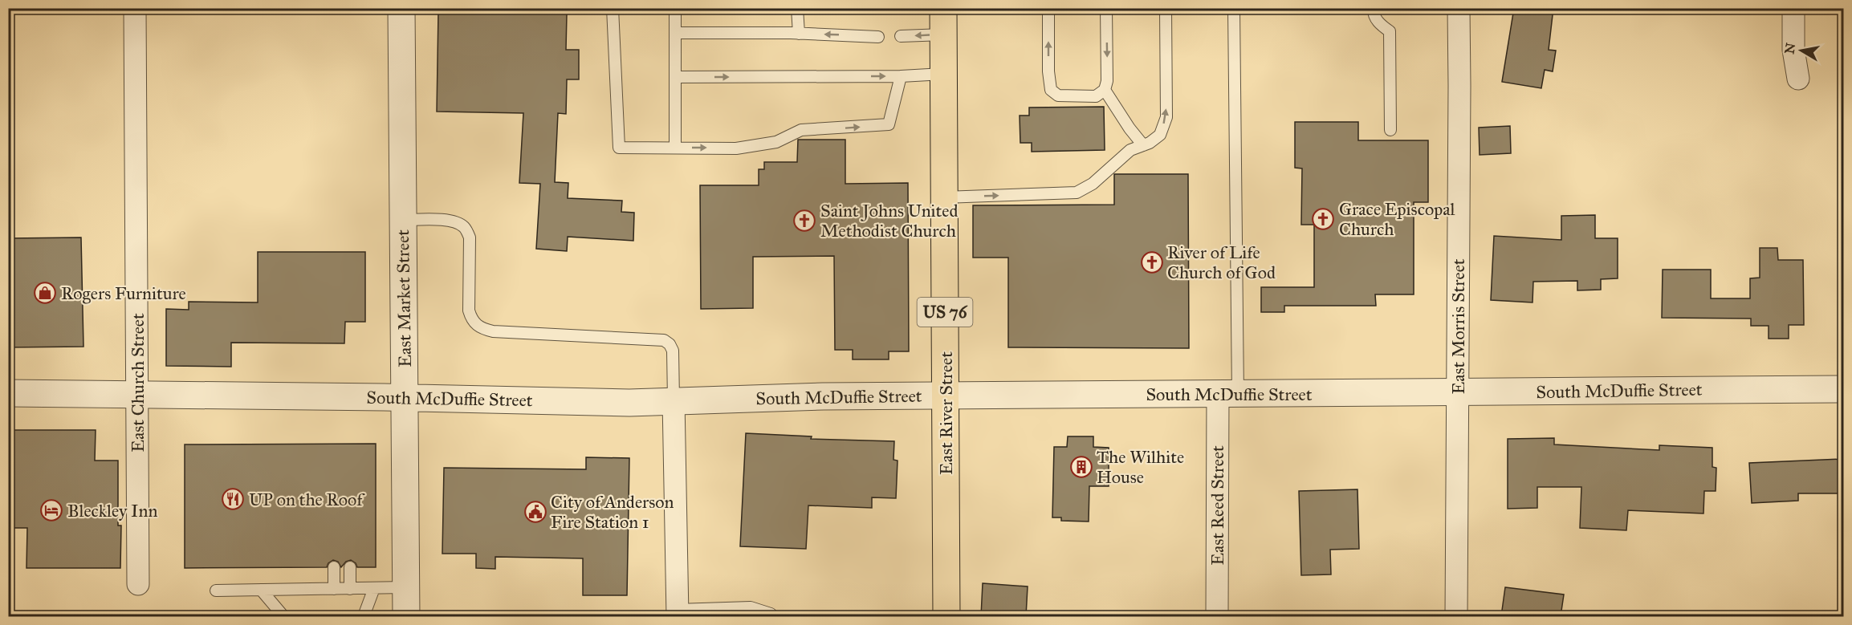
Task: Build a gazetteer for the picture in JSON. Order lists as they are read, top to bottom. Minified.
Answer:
{"streets":{"main road":["US 76","East River Street"],"street":["East Market Street","East Morris Street","East Church Street","South McDuffie Street","East Reed Street"]},"crossings":[["East Market Street","South McDuffie Street"],["East Morris Street","South McDuffie Street"],["East Church Street","South McDuffie Street"],["South McDuffie Street","East River Street"],["South McDuffie Street","East Reed Street"]],"places":{"church":["Grace Episcopal Church","Saint Johns United Methodist Church","River of Life Church of God"],"shop":["Rogers Furniture"],"building":["The Wilhite House"],"restaurant":["UP on the Roof"],"hotel":["Bleckley Inn"],"public building":["City of Anderson Fire Station 1"]},"north":"left"}
